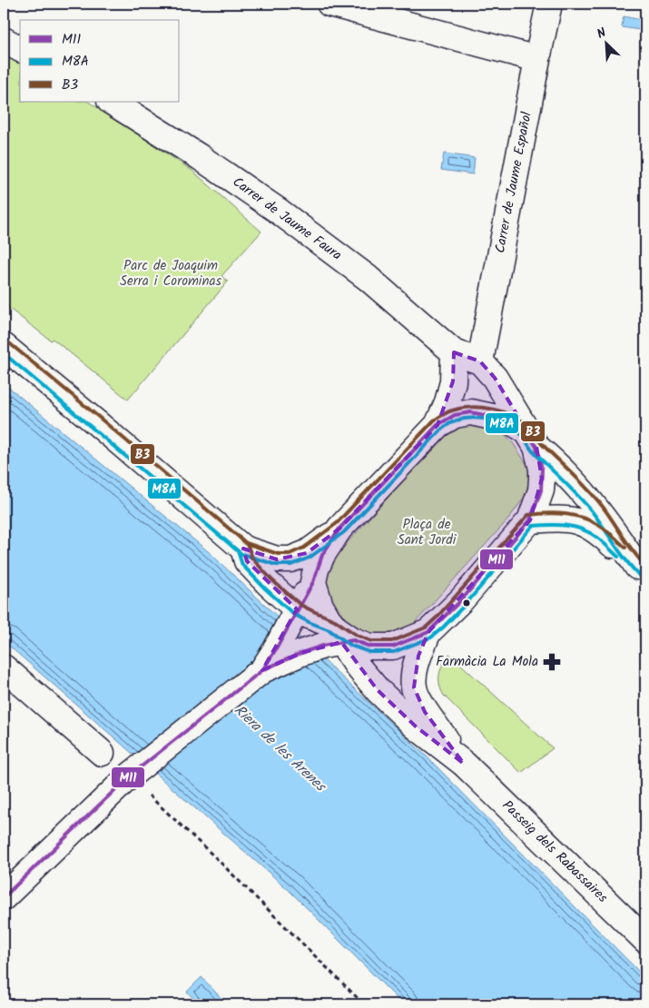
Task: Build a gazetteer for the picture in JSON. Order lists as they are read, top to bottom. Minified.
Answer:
{"streets":{"street":["Carrer de Jaume Español","Carrer de Jaume Faura","Passeig dels Rabassaires"]},"crossings":[["Carrer de Jaume Español","Carrer de Jaume Faura"]],"water":["Riera de les Arenes"],"parks":["Parc de Joaquim Serra i Corominas","Plaça de Sant Jordi"],"places":{"pharmacy":["Farmàcia La Mola"]},"lines":["transit line B3","transit line M8A","transit line M11"],"legend":["M11","M8A","B3"],"north":"top left"}
